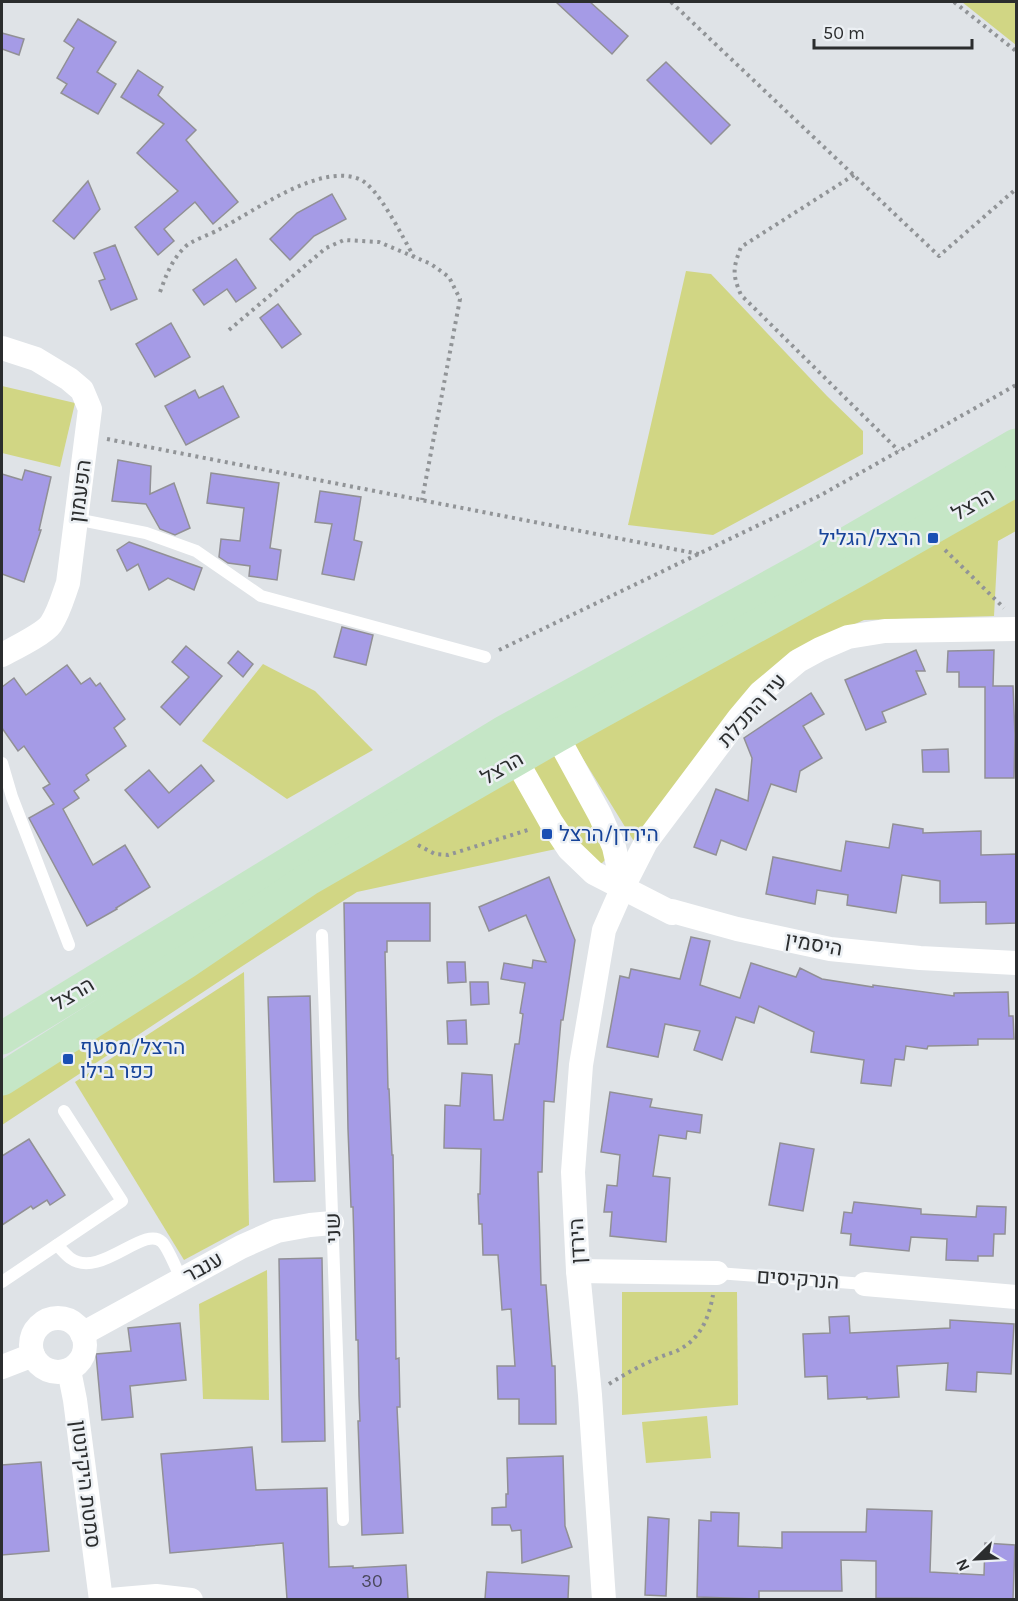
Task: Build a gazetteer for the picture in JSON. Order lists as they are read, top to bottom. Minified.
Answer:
{"streets":{"main road":["הרצל"],"street":["הפעמון","עין התכלת","היסמין","הירדן","ענבר","הנרקיסים","סמטת היקינטון"],"lane":["שני"]},"crossings":[["הרצל","היסמין"],["עין התכלת","היסמין"],["עין התכלת","הירדן"],["היסמין","הירדן"],["שני","ענבר"],["הירדן","הנרקיסים"],["ענבר","סמטת היקינטון"]],"places":{"transit":["הרצל/הגליל","הירדן/הרצל","הרצל/מסעף כפר בילו"]},"house_numbers":["30"],"scale_bar":"50 m","north":"bottom left"}
